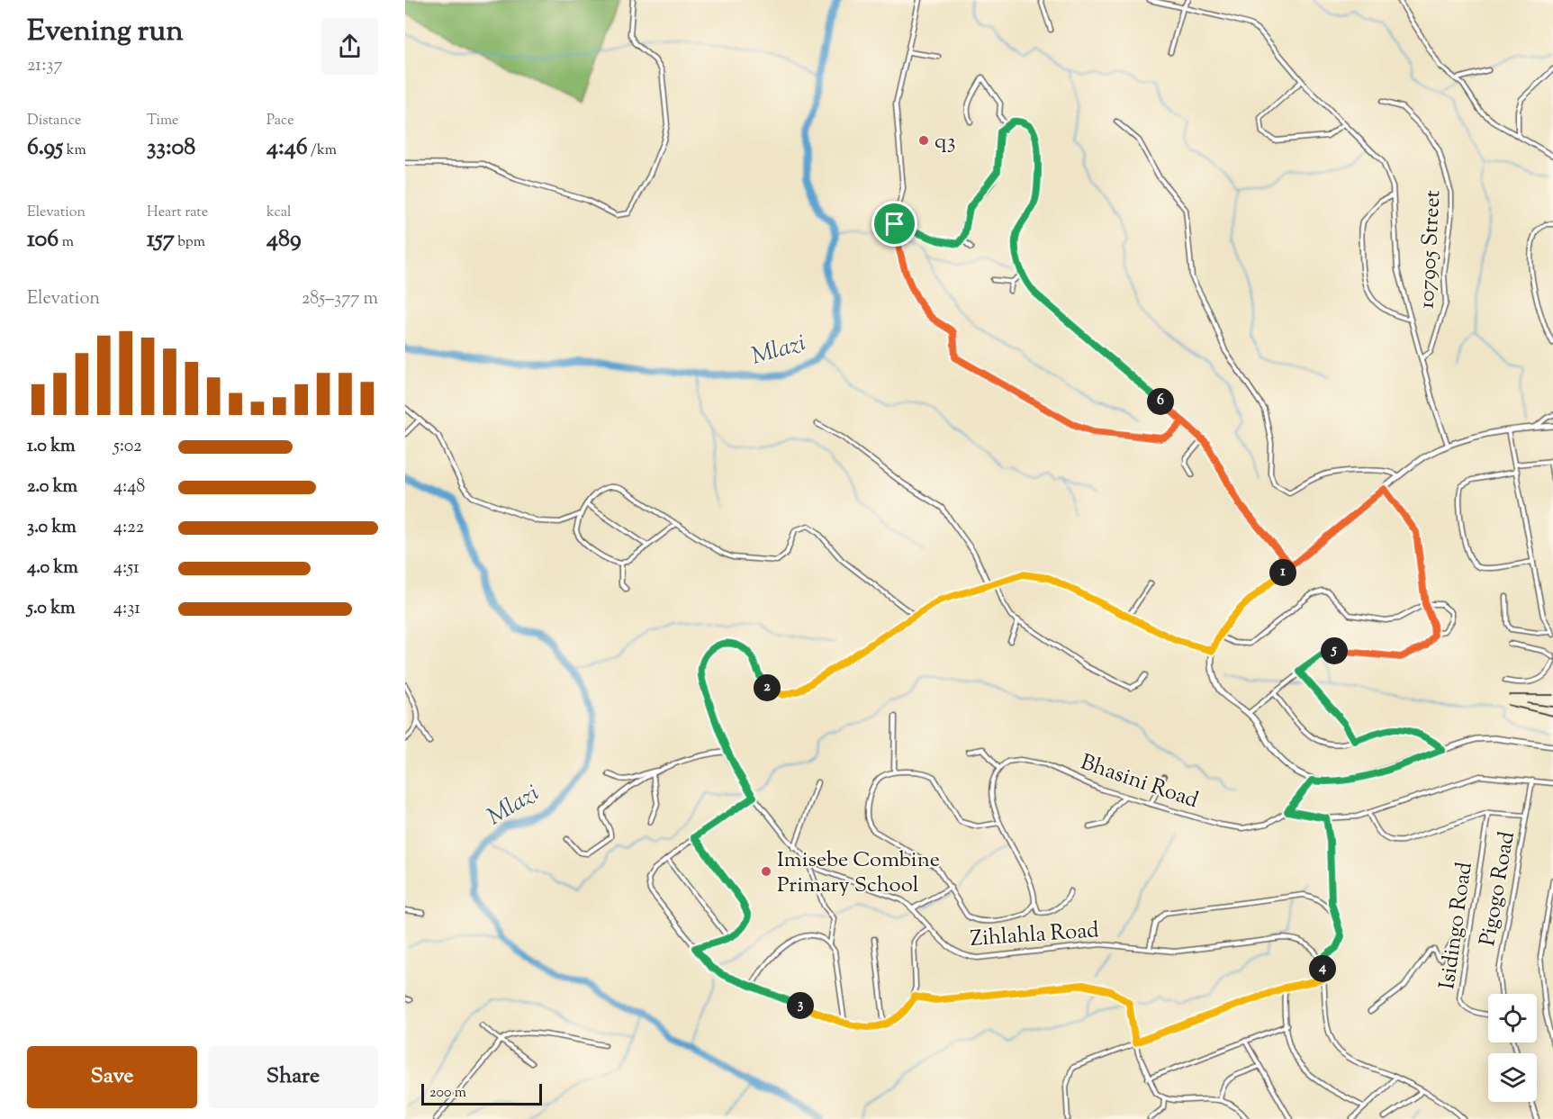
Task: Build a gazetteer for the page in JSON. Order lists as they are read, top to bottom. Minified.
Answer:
{"streets":{"street":["107905 Street","Bhasini Road","Pigogo Road","Isidingo Road","Zihlahla Road"]},"water":["Mlazi"],"places":["q3","Imisebe Combine Primary School"],"scale_bar":"200 m","page":{"heading":["Evening run","21:37"],"stats":[["Distance","6.95 km"],["Time","33:08"],["Pace","4:46 /km"],["Elevation","106 m"],["Heart rate","157 bpm"],["kcal","489"]],"chart":["Elevation","285–377 m"],"pins":["6","1","5","2","4","3"],"list":[{"name":"1.0 km","note":"5:02"},{"name":"2.0 km","note":"4:48"},{"name":"3.0 km","note":"4:22"},{"name":"4.0 km","note":"4:51"},{"name":"5.0 km","note":"4:31"}],"buttons":["Save","Share"],"scale":"200 m"}}
